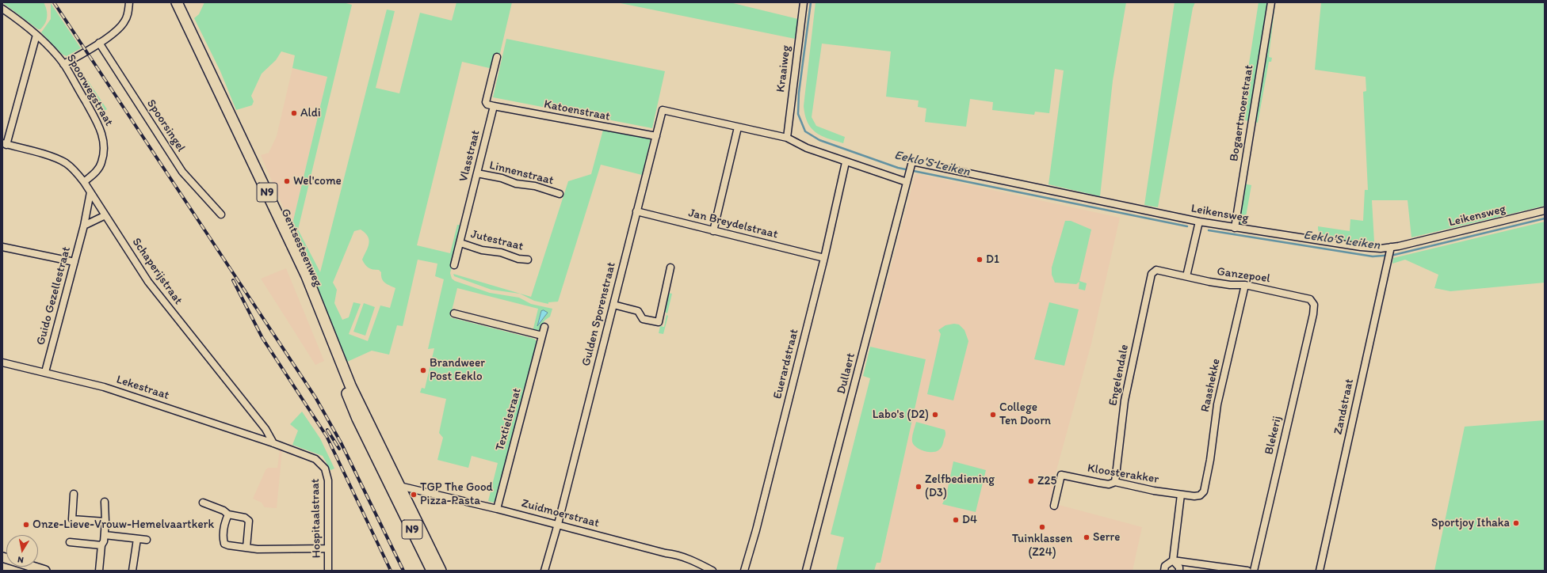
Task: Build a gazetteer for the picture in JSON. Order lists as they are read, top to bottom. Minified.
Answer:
{"streets":{"main road":["N9","Gentsesteenweg"],"street":["Kraaiweg","Spoorwegstraat","Katoenstraat","Bogaertmoerstraat","Spoorsingel","Vlasstraat","Linnenstraat","Leikensweg","Jan Breydelstraat","Jutestraat","Schaperijstraat","Ganzepoel","Guido Gezellestraat","Gulden Sporenstraat","Euerardstraat","Dullaert","Engelendale","Raashekke","Lekestraat","Zandstraat","Textielstraat","Blekerij","Kloosterakker","Zuidmoerstraat","Hospitaalstraat"]},"crossings":[["Spoorwegstraat","Schaperijstraat"],["Katoenstraat","Vlasstraat"],["Katoenstraat","Gulden Sporenstraat"],["Bogaertmoerstraat","Leikensweg"],["Vlasstraat","Linnenstraat"],["Vlasstraat","Jutestraat"],["N9","Gentsesteenweg"],["N9","Zuidmoerstraat"],["Leikensweg","Dullaert"],["Leikensweg","Zandstraat"],["Jan Breydelstraat","Gulden Sporenstraat"],["Jan Breydelstraat","Euerardstraat"],["Gentsesteenweg","Zuidmoerstraat"],["Schaperijstraat","Guido Gezellestraat"],["Schaperijstraat","Lekestraat"],["Schaperijstraat","Hospitaalstraat"],["Ganzepoel","Engelendale"],["Ganzepoel","Raashekke"],["Ganzepoel","Blekerij"],["Guido Gezellestraat","Lekestraat"],["Gulden Sporenstraat","Zuidmoerstraat"],["Engelendale","Kloosterakker"],["Raashekke","Kloosterakker"],["Lekestraat","Hospitaalstraat"],["Textielstraat","Zuidmoerstraat"]],"water":["Eeklo'S Leiken"],"places":["Aldi","Wel'come","D1","Brandweer Post Eeklo","Labo's (D2)","College Ten Doorn","Z25","Zelfbediening (D3)","TGP The Good Pizza-Pasta","D4","Sportjoy Ithaka","Onze-Lieve-Vrouw-Hemelvaartkerk","Tuinklassen (Z24)","Serre"],"north":"bottom"}
